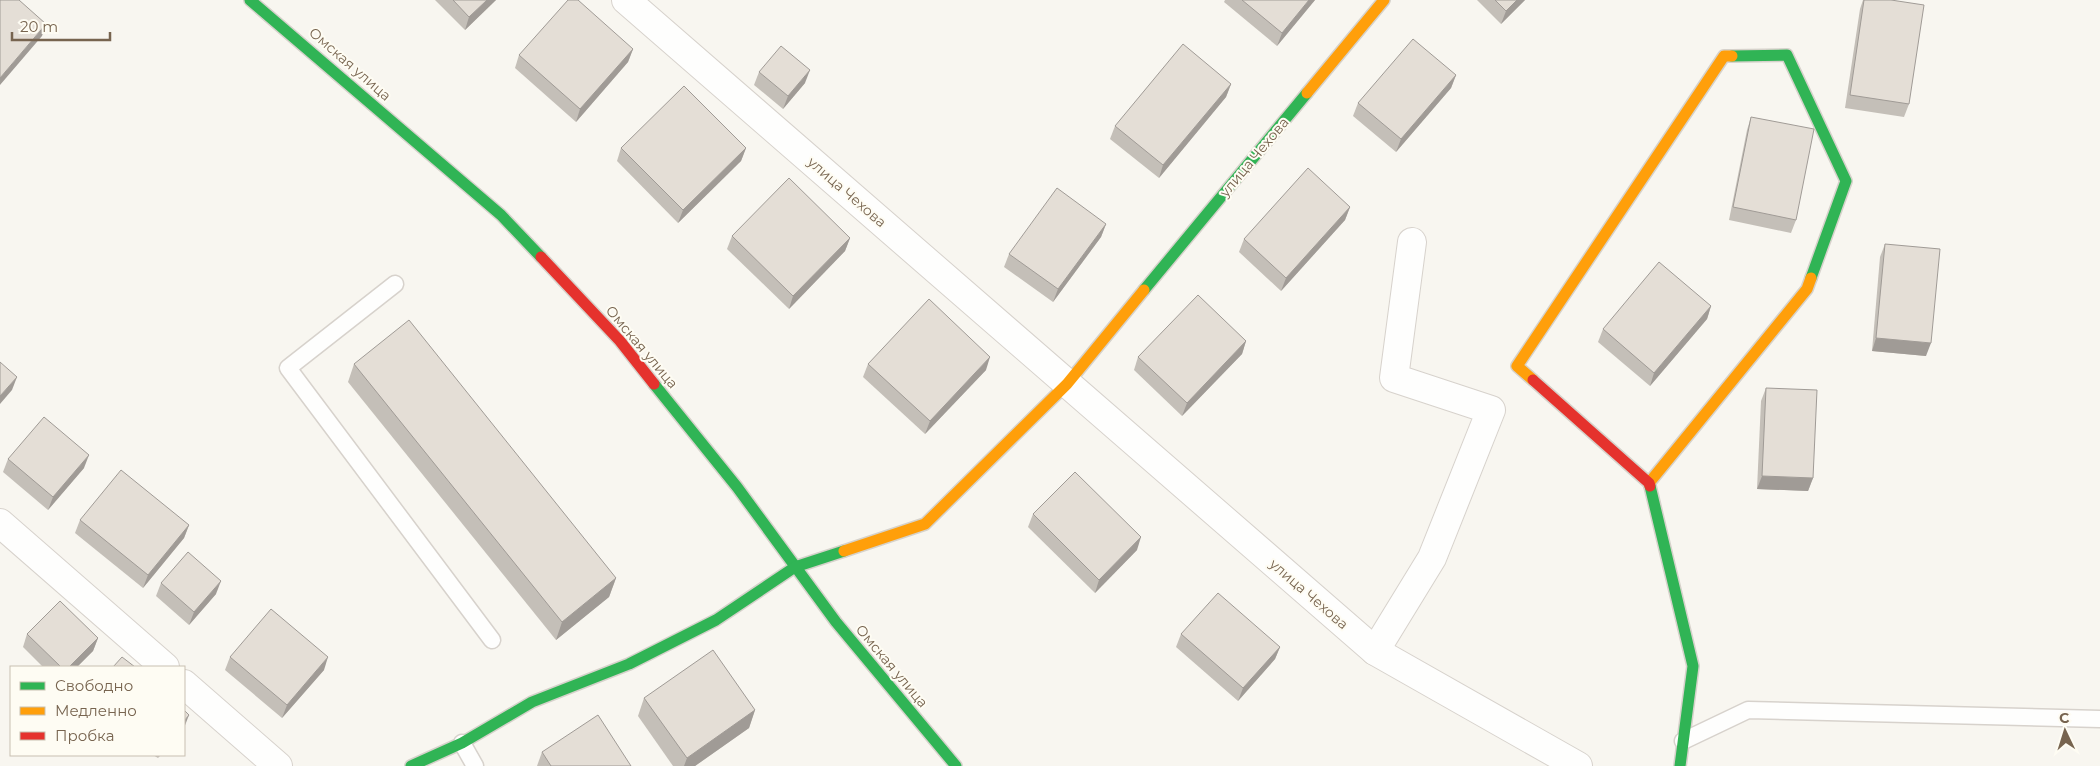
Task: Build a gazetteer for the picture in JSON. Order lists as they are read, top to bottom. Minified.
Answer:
{"streets":{"street":["Омская улица","улица Чехова"]},"legend":["Свободно","Медленно","Пробка"],"scale_bar":"20 m","north":"top"}
